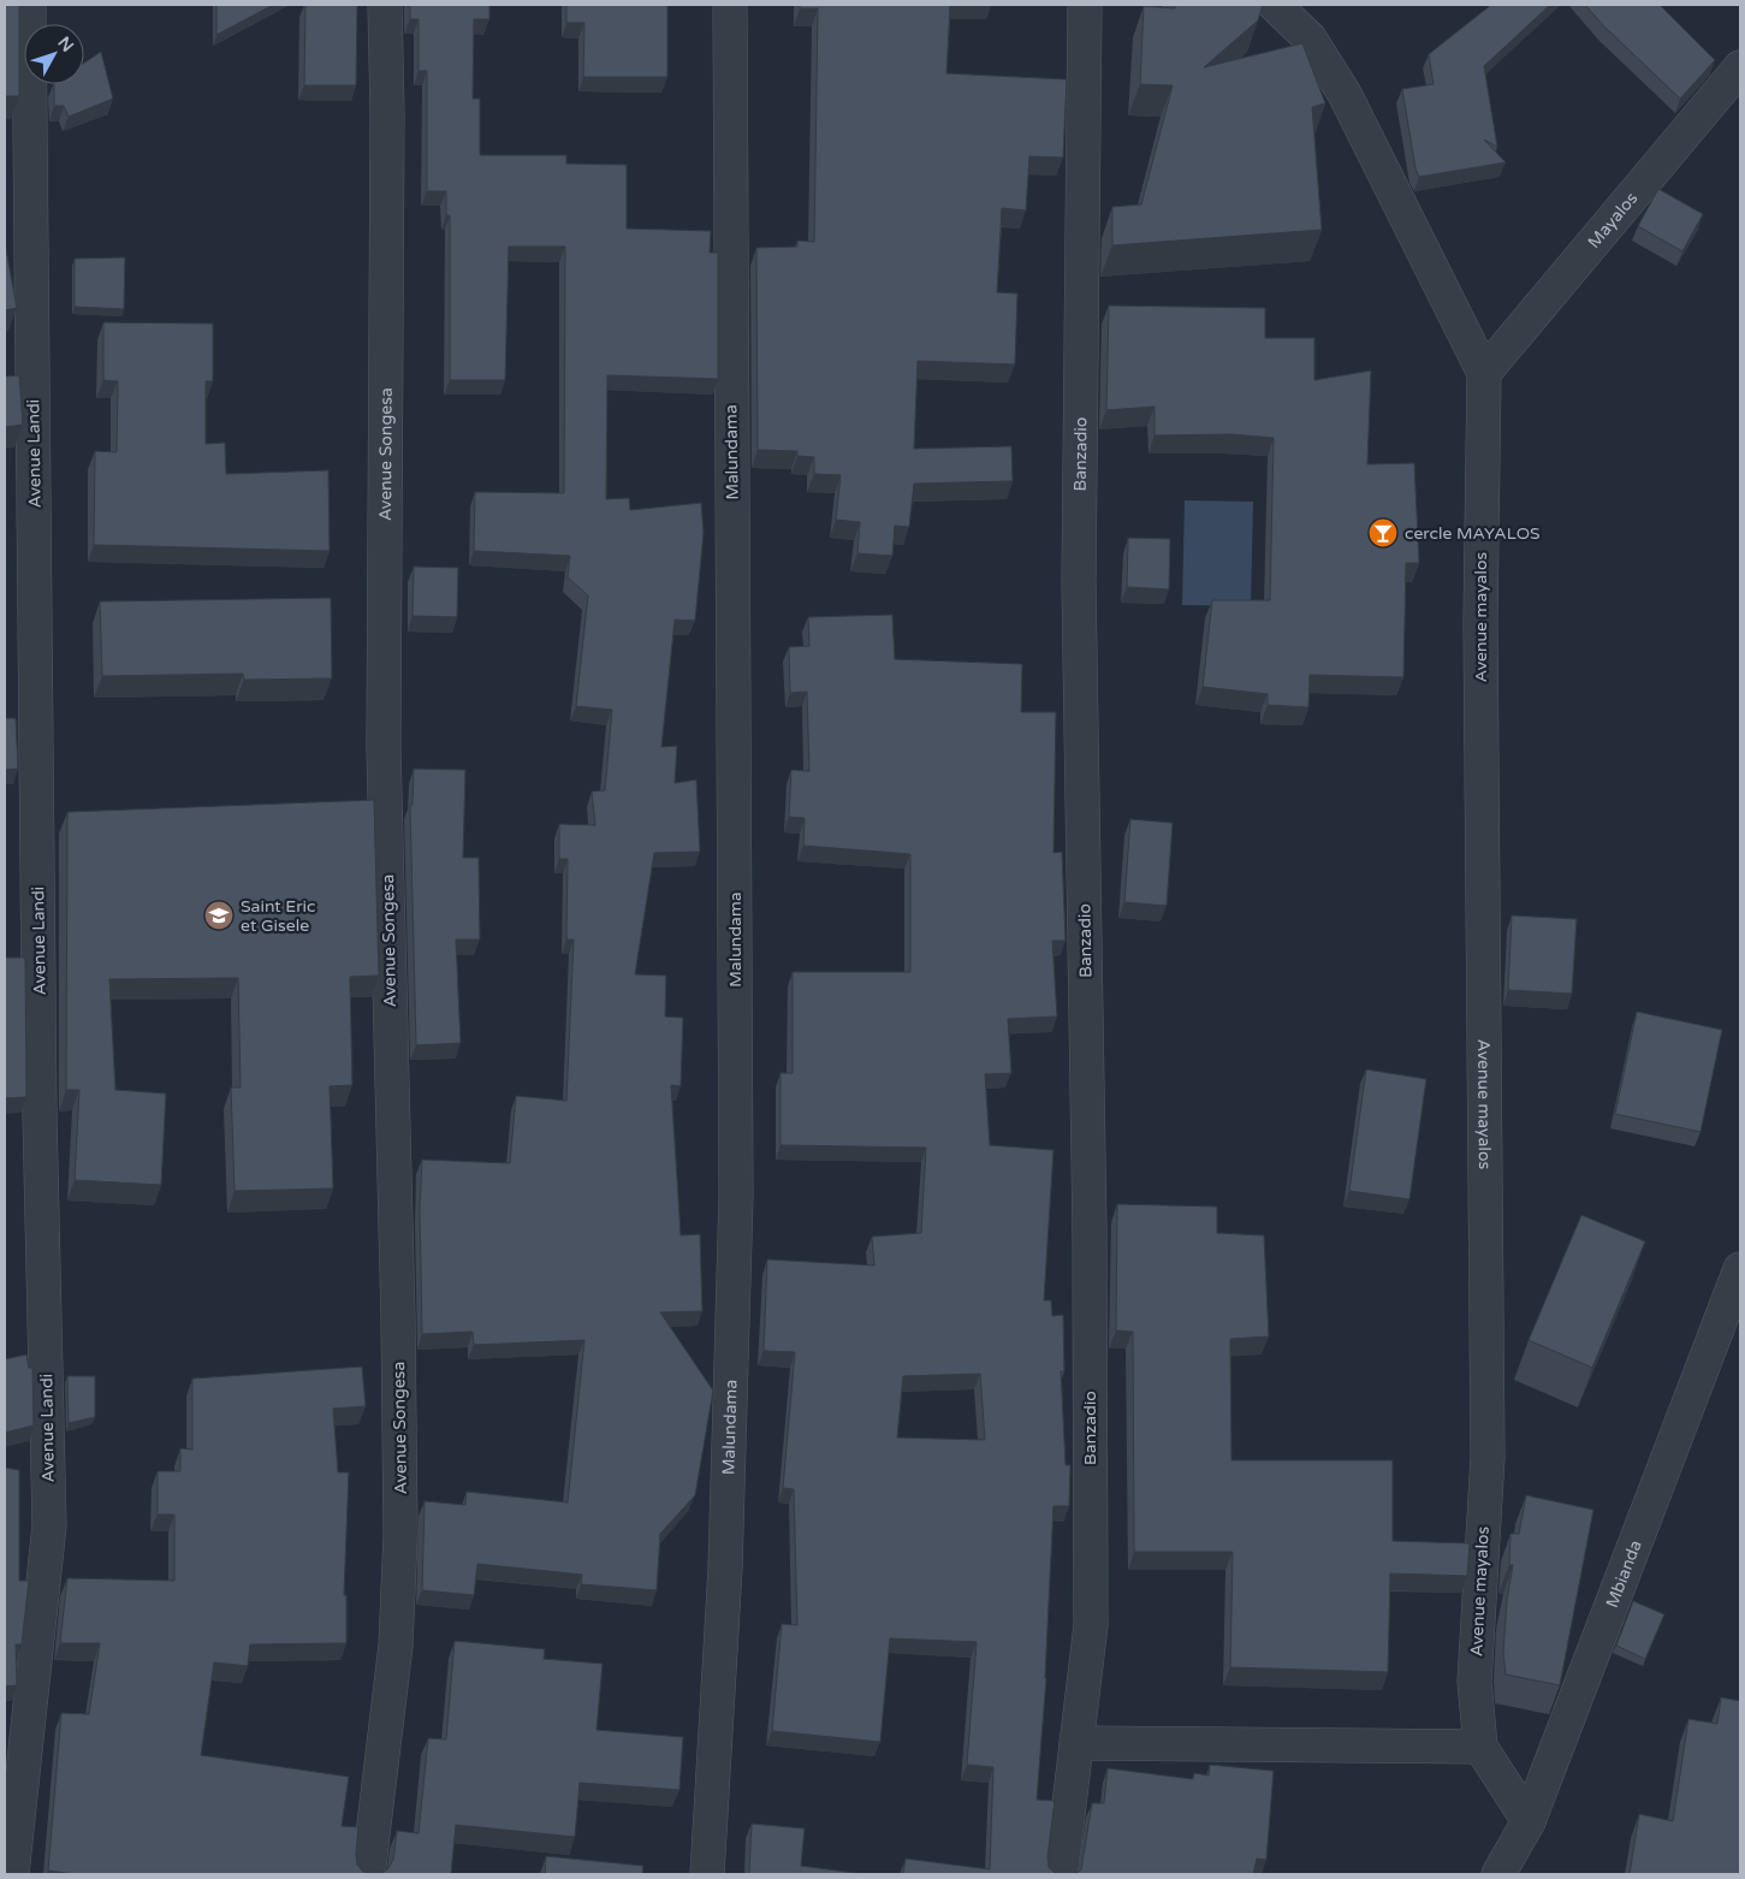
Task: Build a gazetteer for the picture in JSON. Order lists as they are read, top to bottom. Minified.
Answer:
{"streets":{"street":["Mayalos","Malundama","Avenue Landi","Avenue Songesa","Banzadio","Avenue mayalos","Mbianda"]},"crossings":[["Mayalos","Avenue mayalos"],["Avenue mayalos","Mbianda"]],"places":{"bar":["cercle MAYALOS"],"school or university":["Saint Eric et Gisele"]},"north":"top right"}
